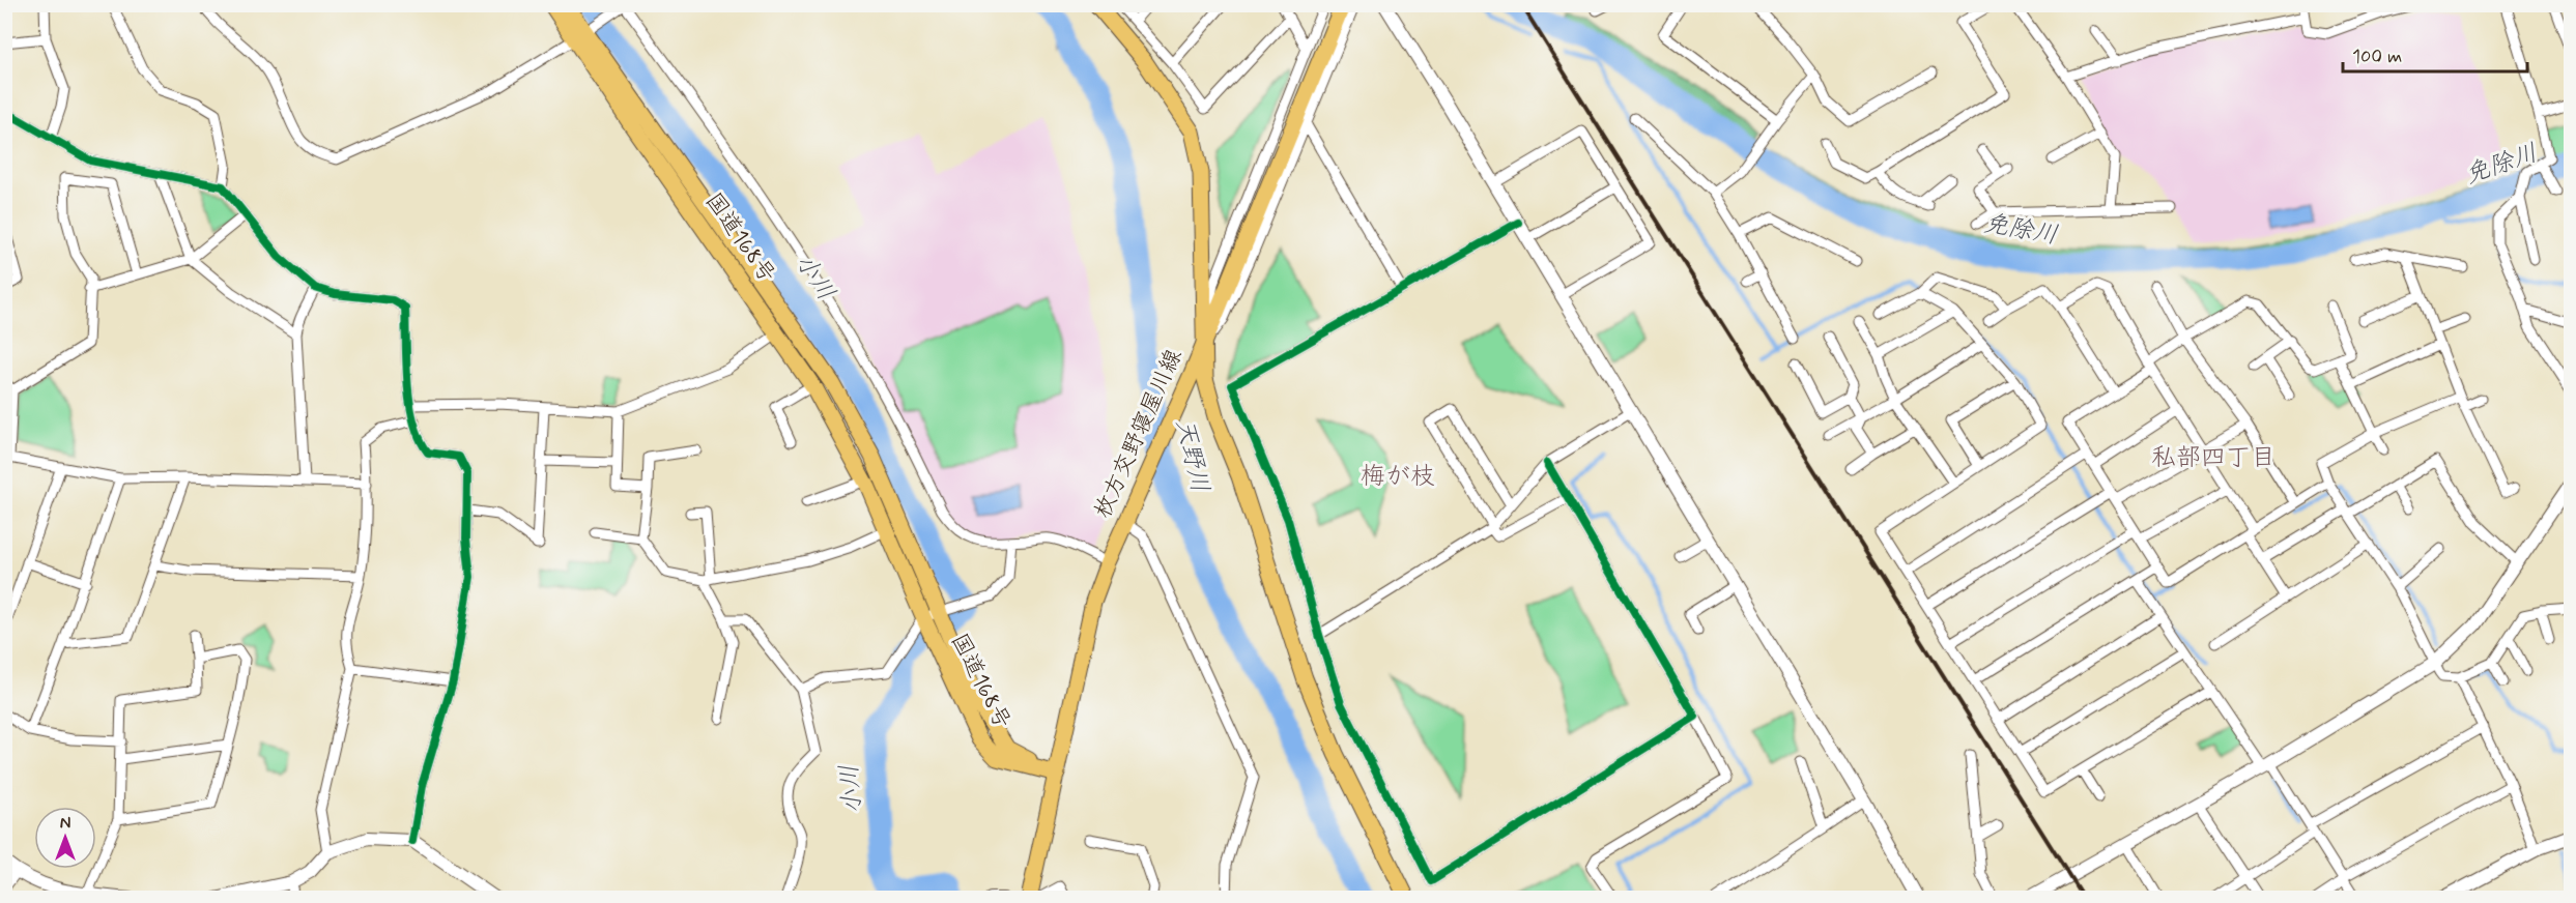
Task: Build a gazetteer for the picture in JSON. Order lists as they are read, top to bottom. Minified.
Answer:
{"streets":{"main road":["国道168号","枚方交野寝屋川線"]},"crossings":[["国道168号","枚方交野寝屋川線"]],"districts":["私部四丁目","梅が枝"],"water":["免除川","小川","天野川"],"scale_bar":"100 m","north":"top"}
